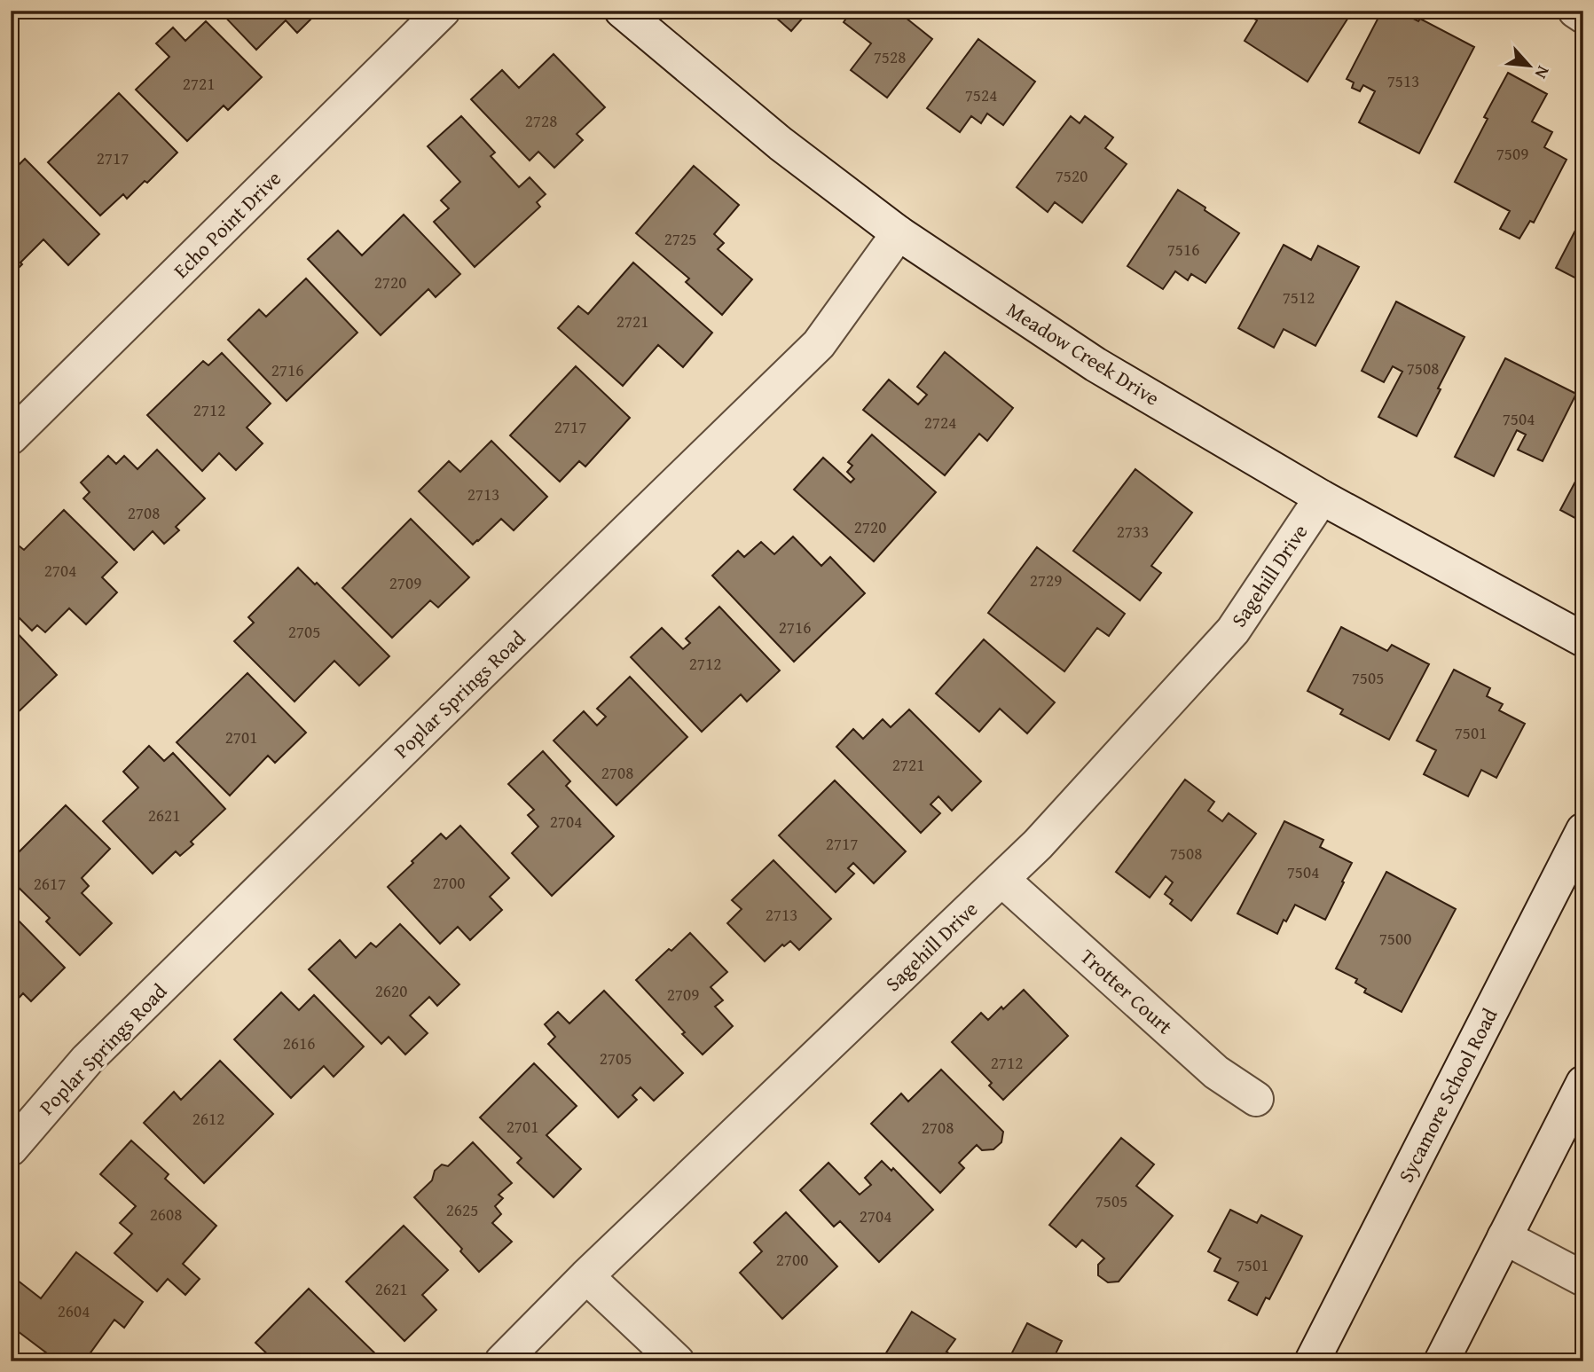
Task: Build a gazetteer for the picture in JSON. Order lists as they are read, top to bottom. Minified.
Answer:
{"streets":{"street":["Echo Point Drive","Meadow Creek Drive","Sagehill Drive","Poplar Springs Road","Trotter Court","Sycamore School Road"]},"crossings":[["Meadow Creek Drive","Sagehill Drive"],["Meadow Creek Drive","Poplar Springs Road"],["Sagehill Drive","Trotter Court"]],"house_numbers":["7528","7513","2721","7524","2728","7509","2717","7520","2725","7516","2720","7512","2721","7508","2716","2712","7504","2724","2717","2713","2708","2720","2733","2704","2729","2709","2716","2705","2712","7505","7501","2701","2721","2708","2621","2704","2717","7508","7504","2700","2617","2713","7500","2620","2709","2616","2705","2712","2612","2701","2708","7505","2625","2608","2704","2700","7501","2621","2604"],"north":"bottom right"}
